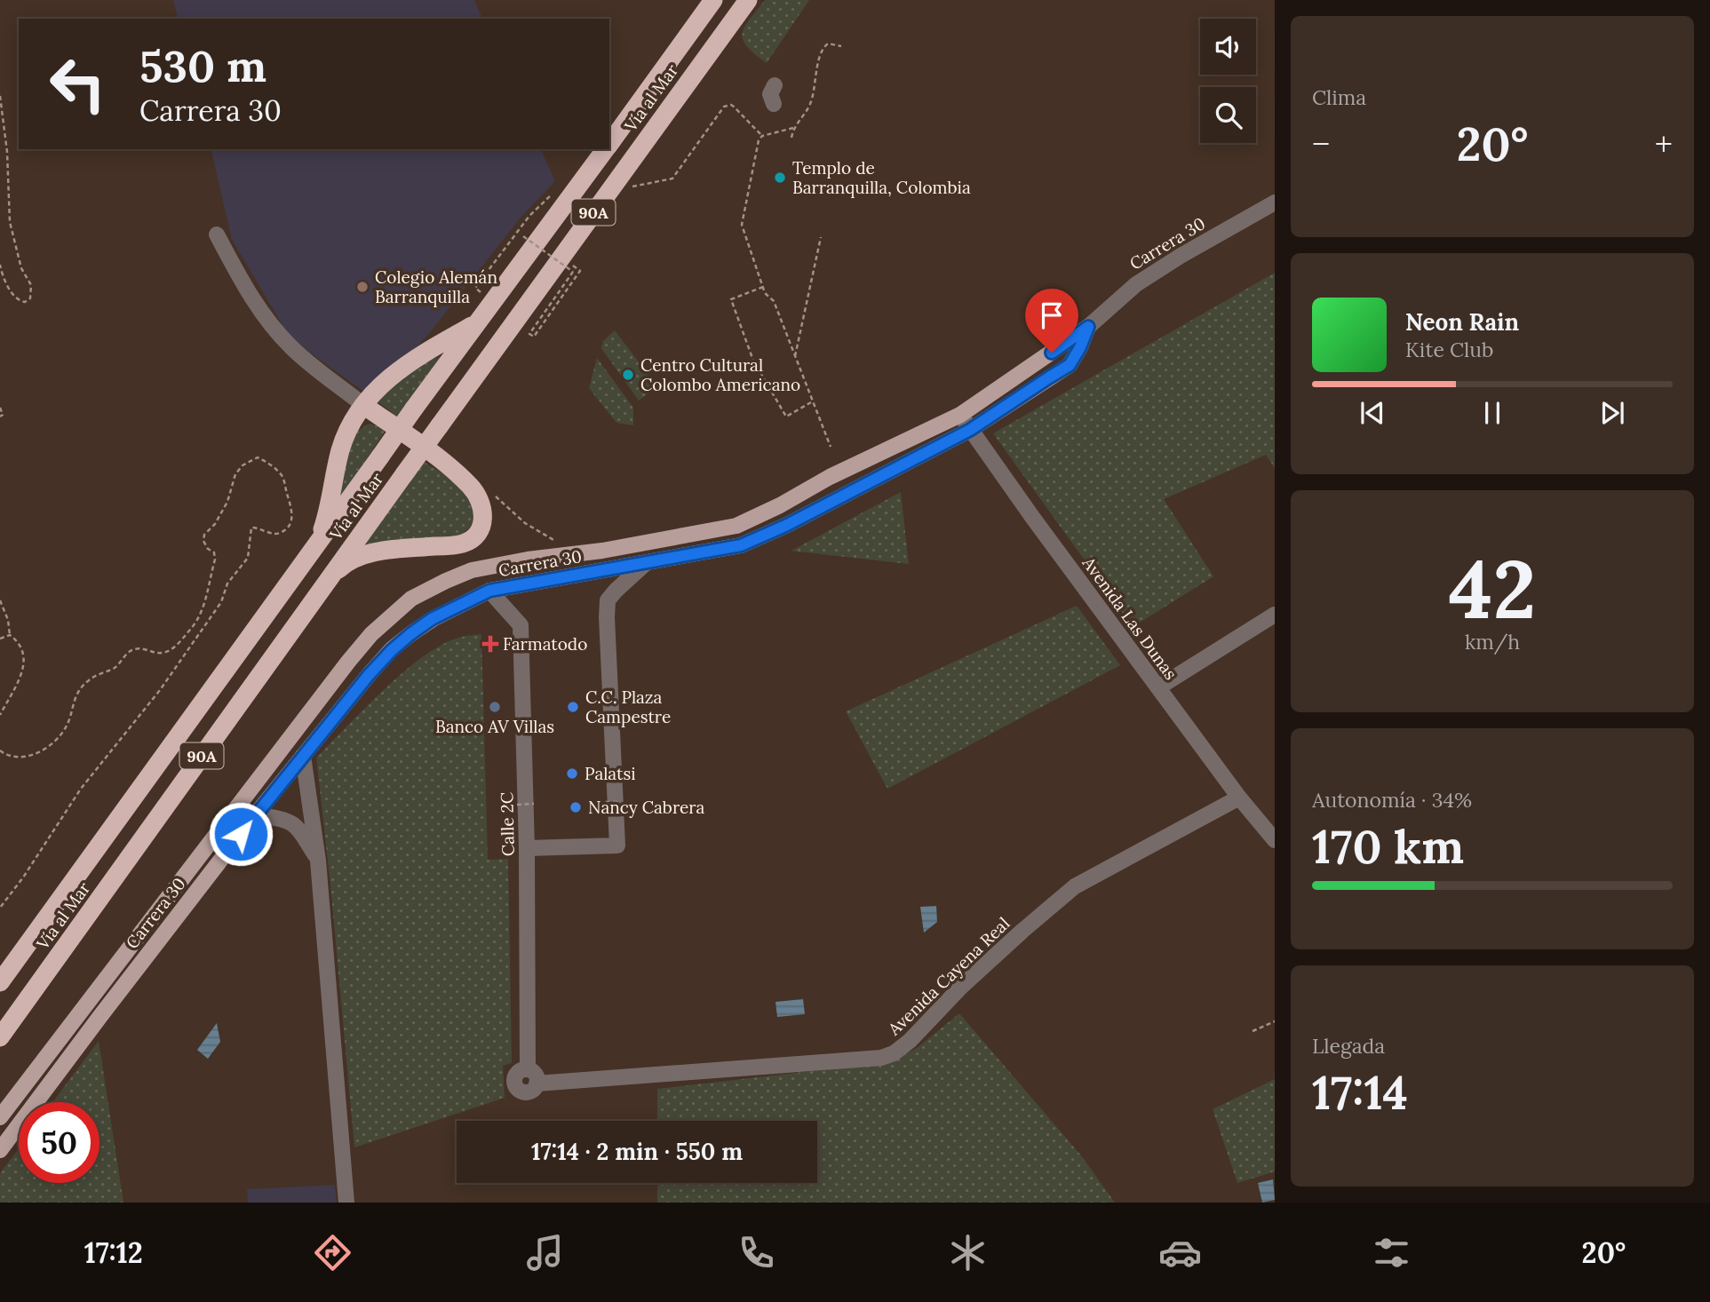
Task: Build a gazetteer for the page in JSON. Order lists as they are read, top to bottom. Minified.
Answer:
{"streets":{"highway":["Vía al Mar","90A"],"main road":["Carrera 30"],"street":["Avenida Las Dunas","Calle 2C","Avenida Cayena Real"]},"crossings":[["Carrera 30","Avenida Las Dunas"],["Carrera 30","Calle 2C"],["Avenida Las Dunas","Avenida Cayena Real"],["Calle 2C","Avenida Cayena Real"]],"places":{"other":["Templo de Barranquilla, Colombia","Colegio Alemán Barranquilla","Centro Cultural Colombo Americano","Banco AV Villas","C.C. Plaza Campestre","Palatsi","Nancy Cabrera"],"health":["Farmatodo"]},"page":{"tile":["Clima",["42","km/h"],["Autonomía · 34%","170 km"],["Llegada","17:14"]],"turn":["530 m","Carrera 30"],"heat":["−","20°","+"],"song":["Neon Rain","Kite Club"],"limit":"50","trip":"17:14 · 2 min · 550 m","tabs":["17:12","20°"]}}
